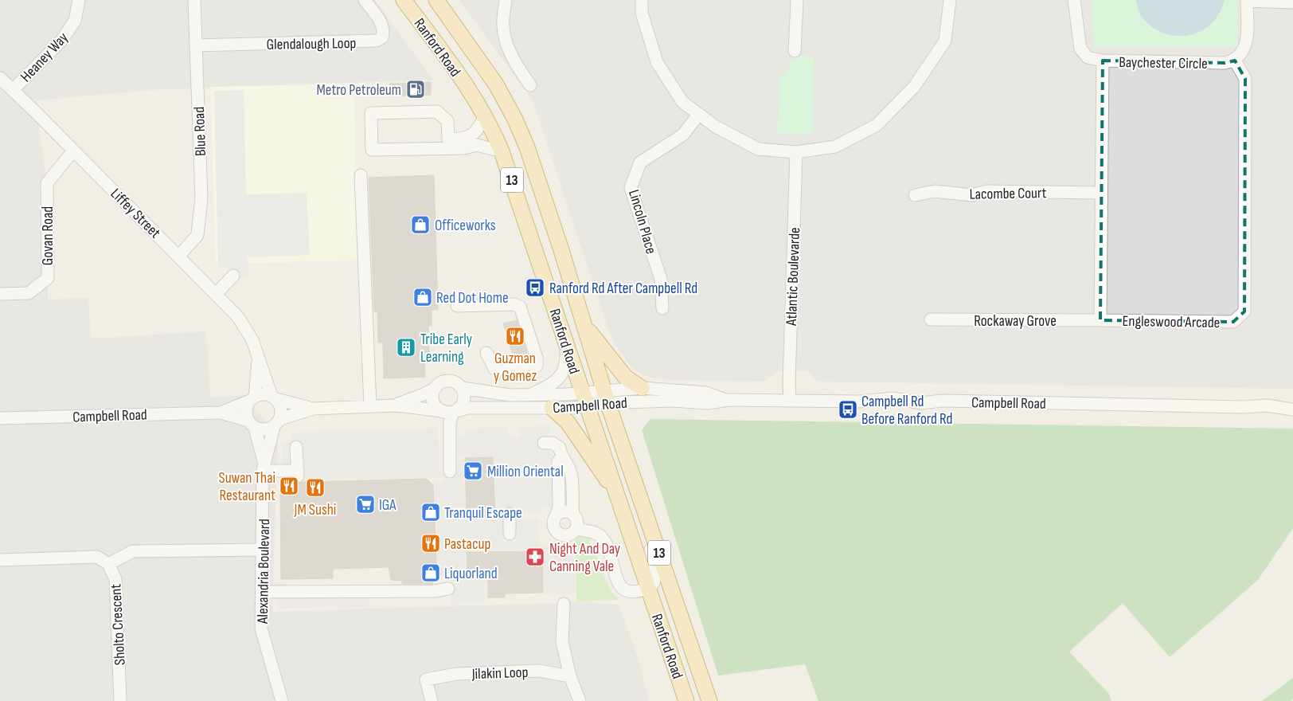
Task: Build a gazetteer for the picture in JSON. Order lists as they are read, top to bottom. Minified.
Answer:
{"streets":{"main road":["Ranford Road","13"],"street":["Glendalough Loop","Heaney Way","Baychester Circle","Blue Road","Lacombe Court","Liffey Street","Lincoln Place","Govan Road","Atlantic Boulevarde","Rockaway Grove","Engleswood Arcade","Campbell Road","Alexandria Boulevard","Sholto Crescent","Jilakin Loop"]},"crossings":[["Glendalough Loop","Blue Road"],["Ranford Road","Campbell Road"],["Heaney Way","Liffey Street"],["Baychester Circle","Engleswood Arcade"],["Blue Road","Liffey Street"],["Liffey Street","Govan Road"],["Liffey Street","Campbell Road"],["Liffey Street","Alexandria Boulevard"],["Atlantic Boulevarde","Campbell Road"],["Rockaway Grove","Engleswood Arcade"],["Campbell Road","Alexandria Boulevard"]],"places":{"fuel station":["Metro Petroleum"],"shop":["Officeworks","Red Dot Home","Tranquil Escape","Liquorland"],"bus stop":["Ranford Rd After Campbell Rd","Campbell Rd Before Ranford Rd"],"restaurant":["Guzman y Gomez","Suwan Thai Restaurant","JM Sushi","Pastacup"],"building":["Tribe Early Learning"],"supermarket":["Million Oriental","IGA"],"pharmacy":["Night And Day Canning Vale"]}}
